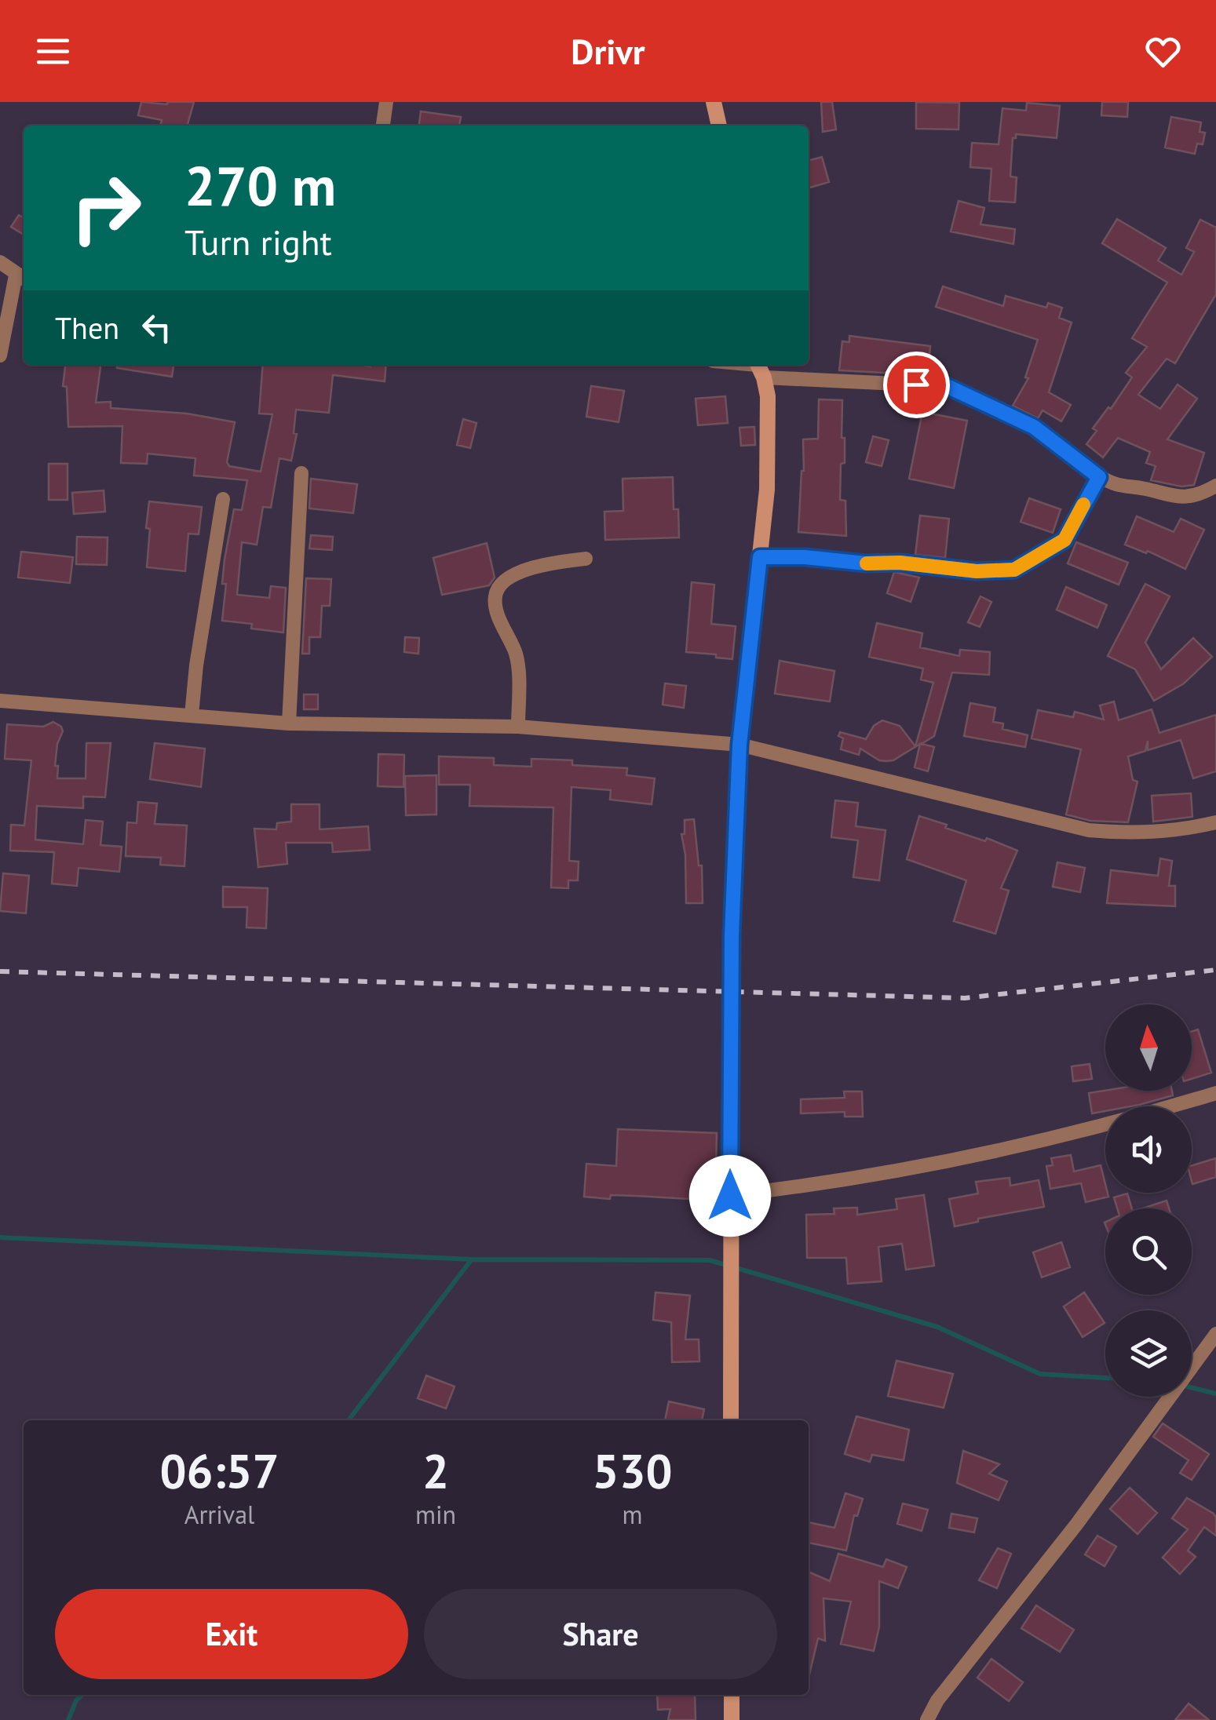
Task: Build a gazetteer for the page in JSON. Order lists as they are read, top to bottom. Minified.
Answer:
{"north":"top","page":{"header":"Drivr","turn":["270 m","Turn right"],"then":"Then","eta":["06:57","Arrival","2","min","530","m"],"buttons":["Exit","Share"]}}
